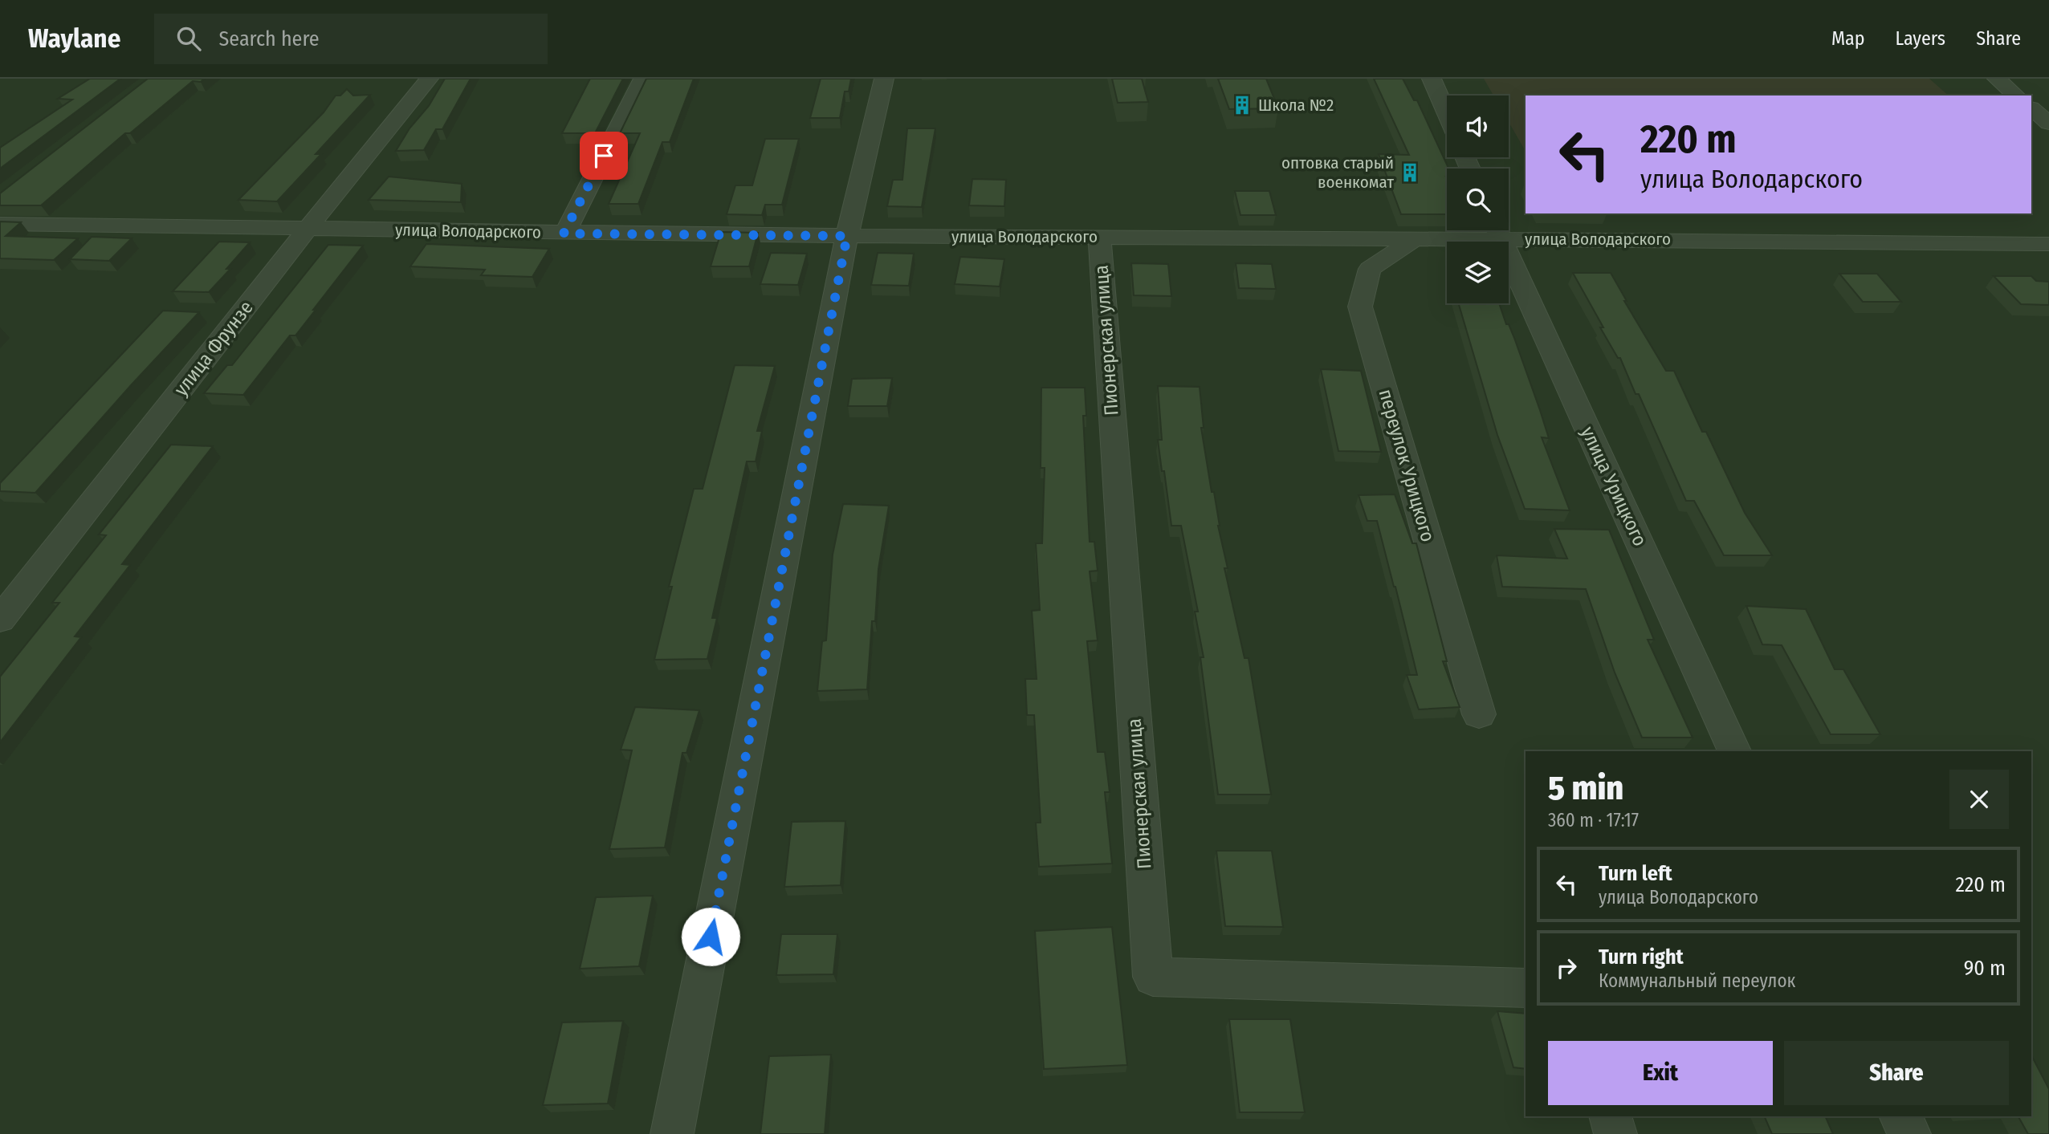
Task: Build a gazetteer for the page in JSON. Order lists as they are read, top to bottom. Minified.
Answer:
{"streets":{"street":["улица Володарского","Пионерская улица","улица Фрунзе","переулок Урицкого","улица Урицкого"]},"crossings":[["улица Володарского","Пионерская улица"],["улица Володарского","улица Фрунзе"],["улица Володарского","переулок Урицкого"]],"places":{"building":["Школа №2","оптовка старый военкомат"]},"page":{"header":"Waylane","search":"Search here","nav":["Map","Layers","Share"],"turn":["220 m","улица Володарского"],"heading":["5 min","360 m · 17:17"],"list":[{"name":"Turn left","note":"улица Володарского","value":"220 m"},{"name":"Turn right","note":"Коммунальный переулок","value":"90 m"}],"buttons":["Exit","Share"]}}
